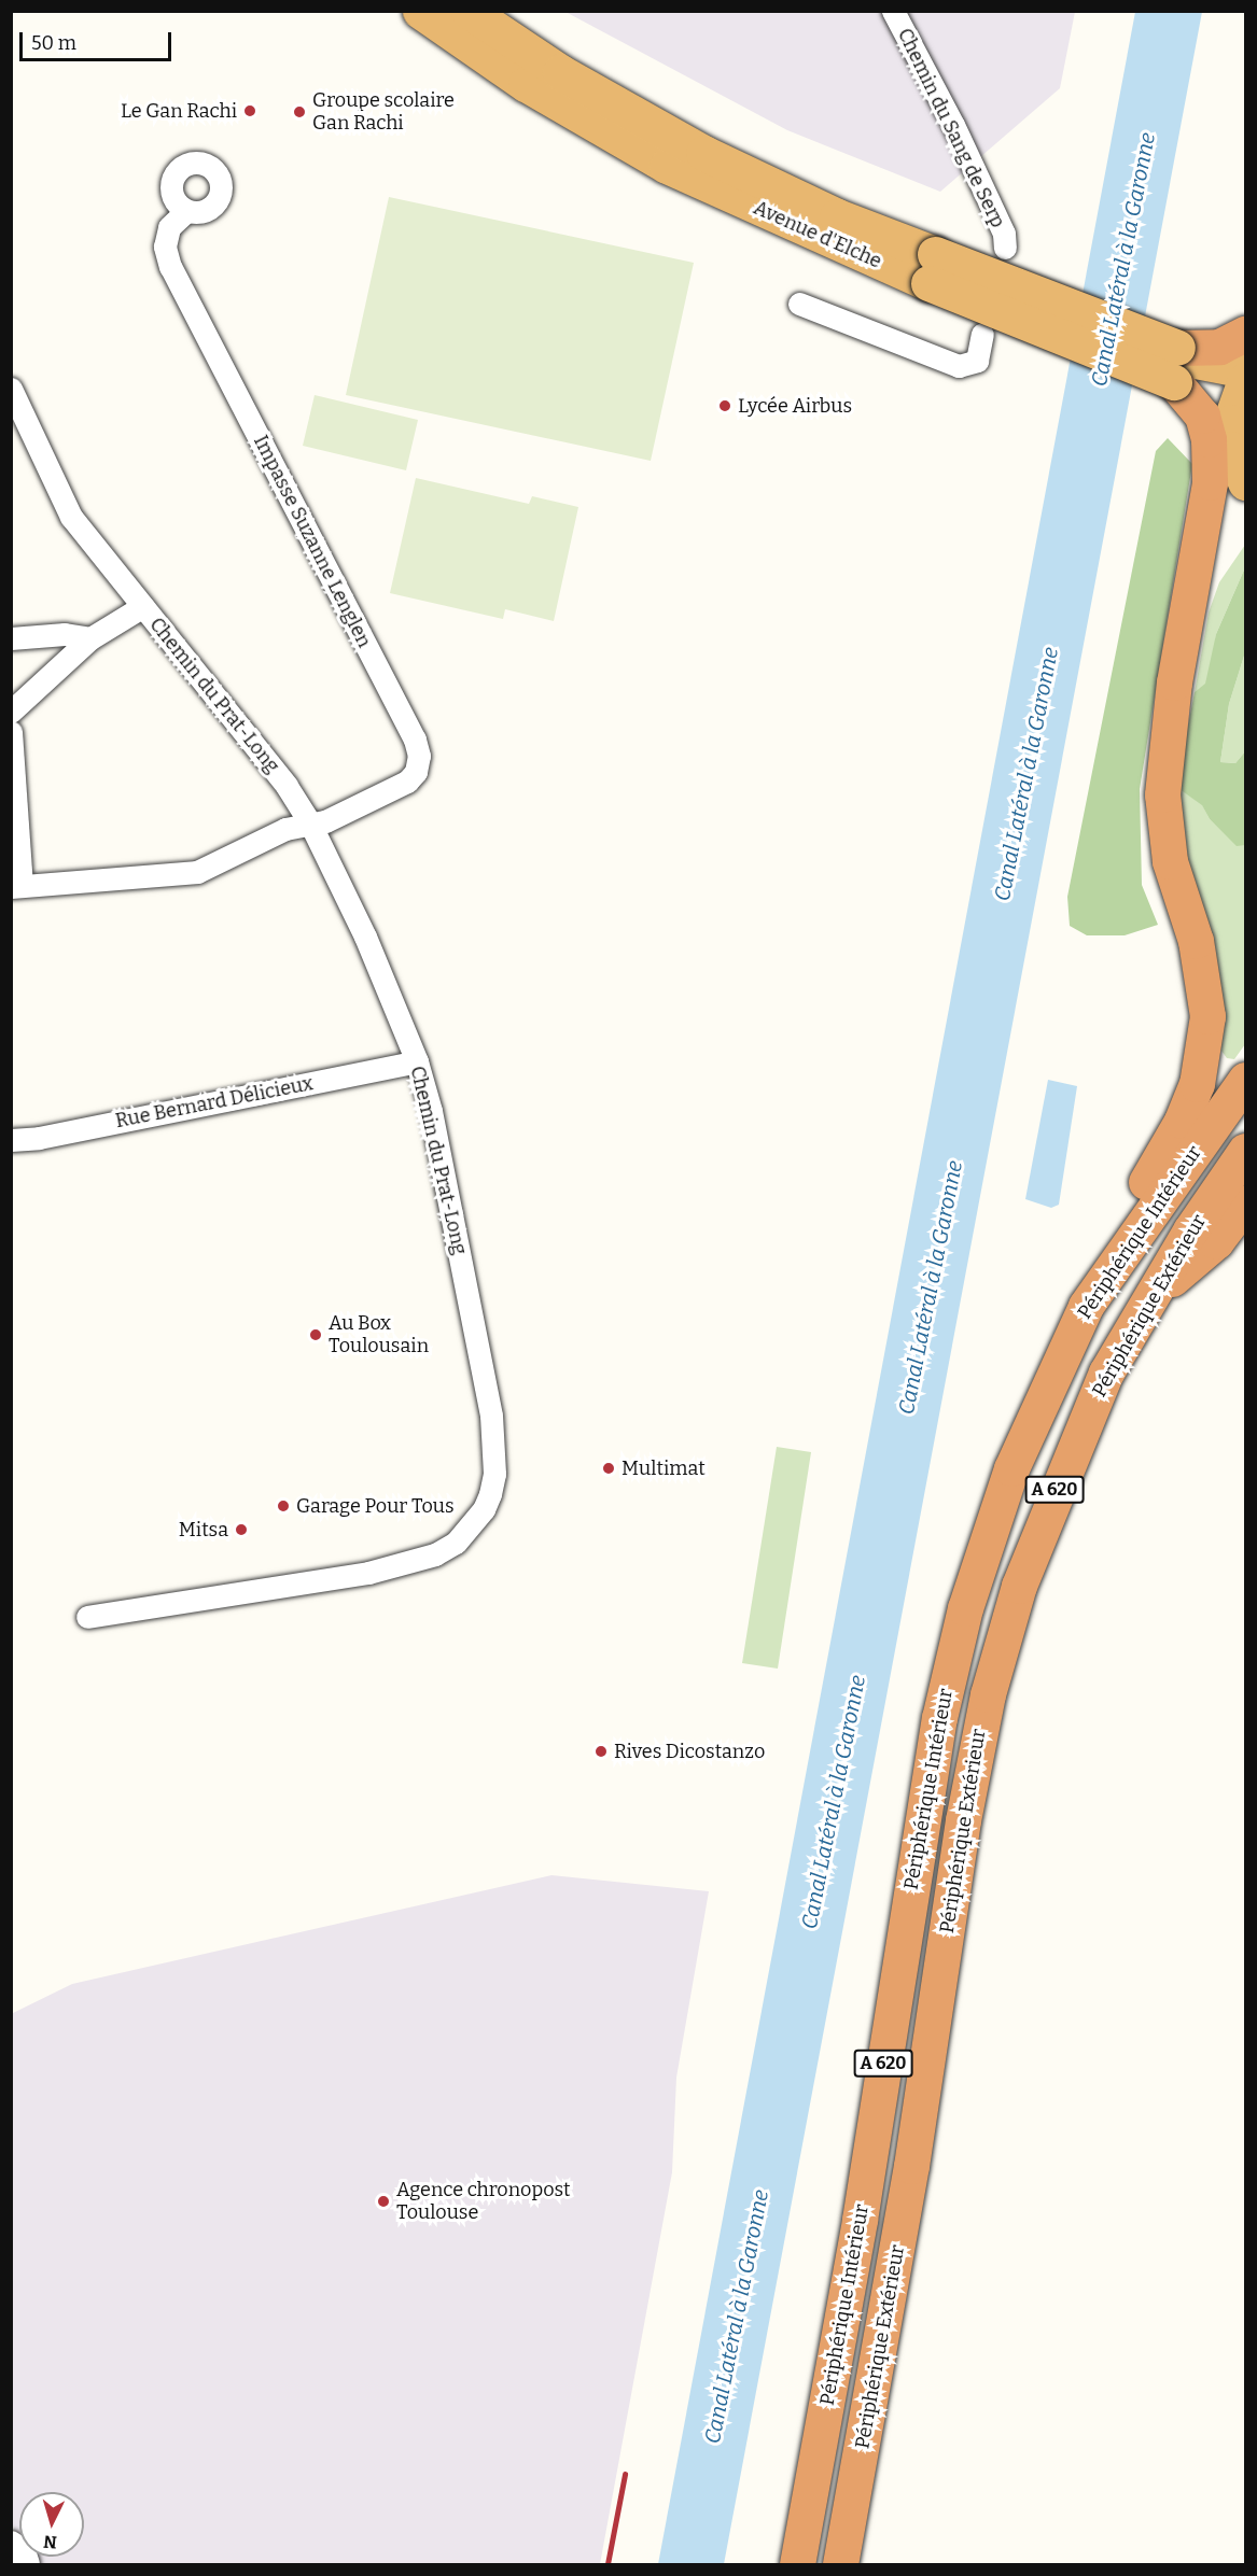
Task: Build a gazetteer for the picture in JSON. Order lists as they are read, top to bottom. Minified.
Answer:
{"streets":{"highway":["Avenue d'Elche","Périphérique Intérieur","Périphérique Extérieur","A 620"],"street":["Chemin du Sang de Serp","Impasse Suzanne Lenglen","Chemin du Prat-Long","Rue Bernard Délicieux"]},"crossings":[["Impasse Suzanne Lenglen","Chemin du Prat-Long"],["Chemin du Prat-Long","Rue Bernard Délicieux"]],"water":["Canal Latéral à la Garonne"],"places":["Le Gan Rachi","Groupe scolaire Gan Rachi","Lycée Airbus","Au Box Toulousain","Multimat","Garage Pour Tous","Mitsa","Rives Dicostanzo","Agence chronopost Toulouse"],"scale_bar":"50 m","north":"bottom"}
